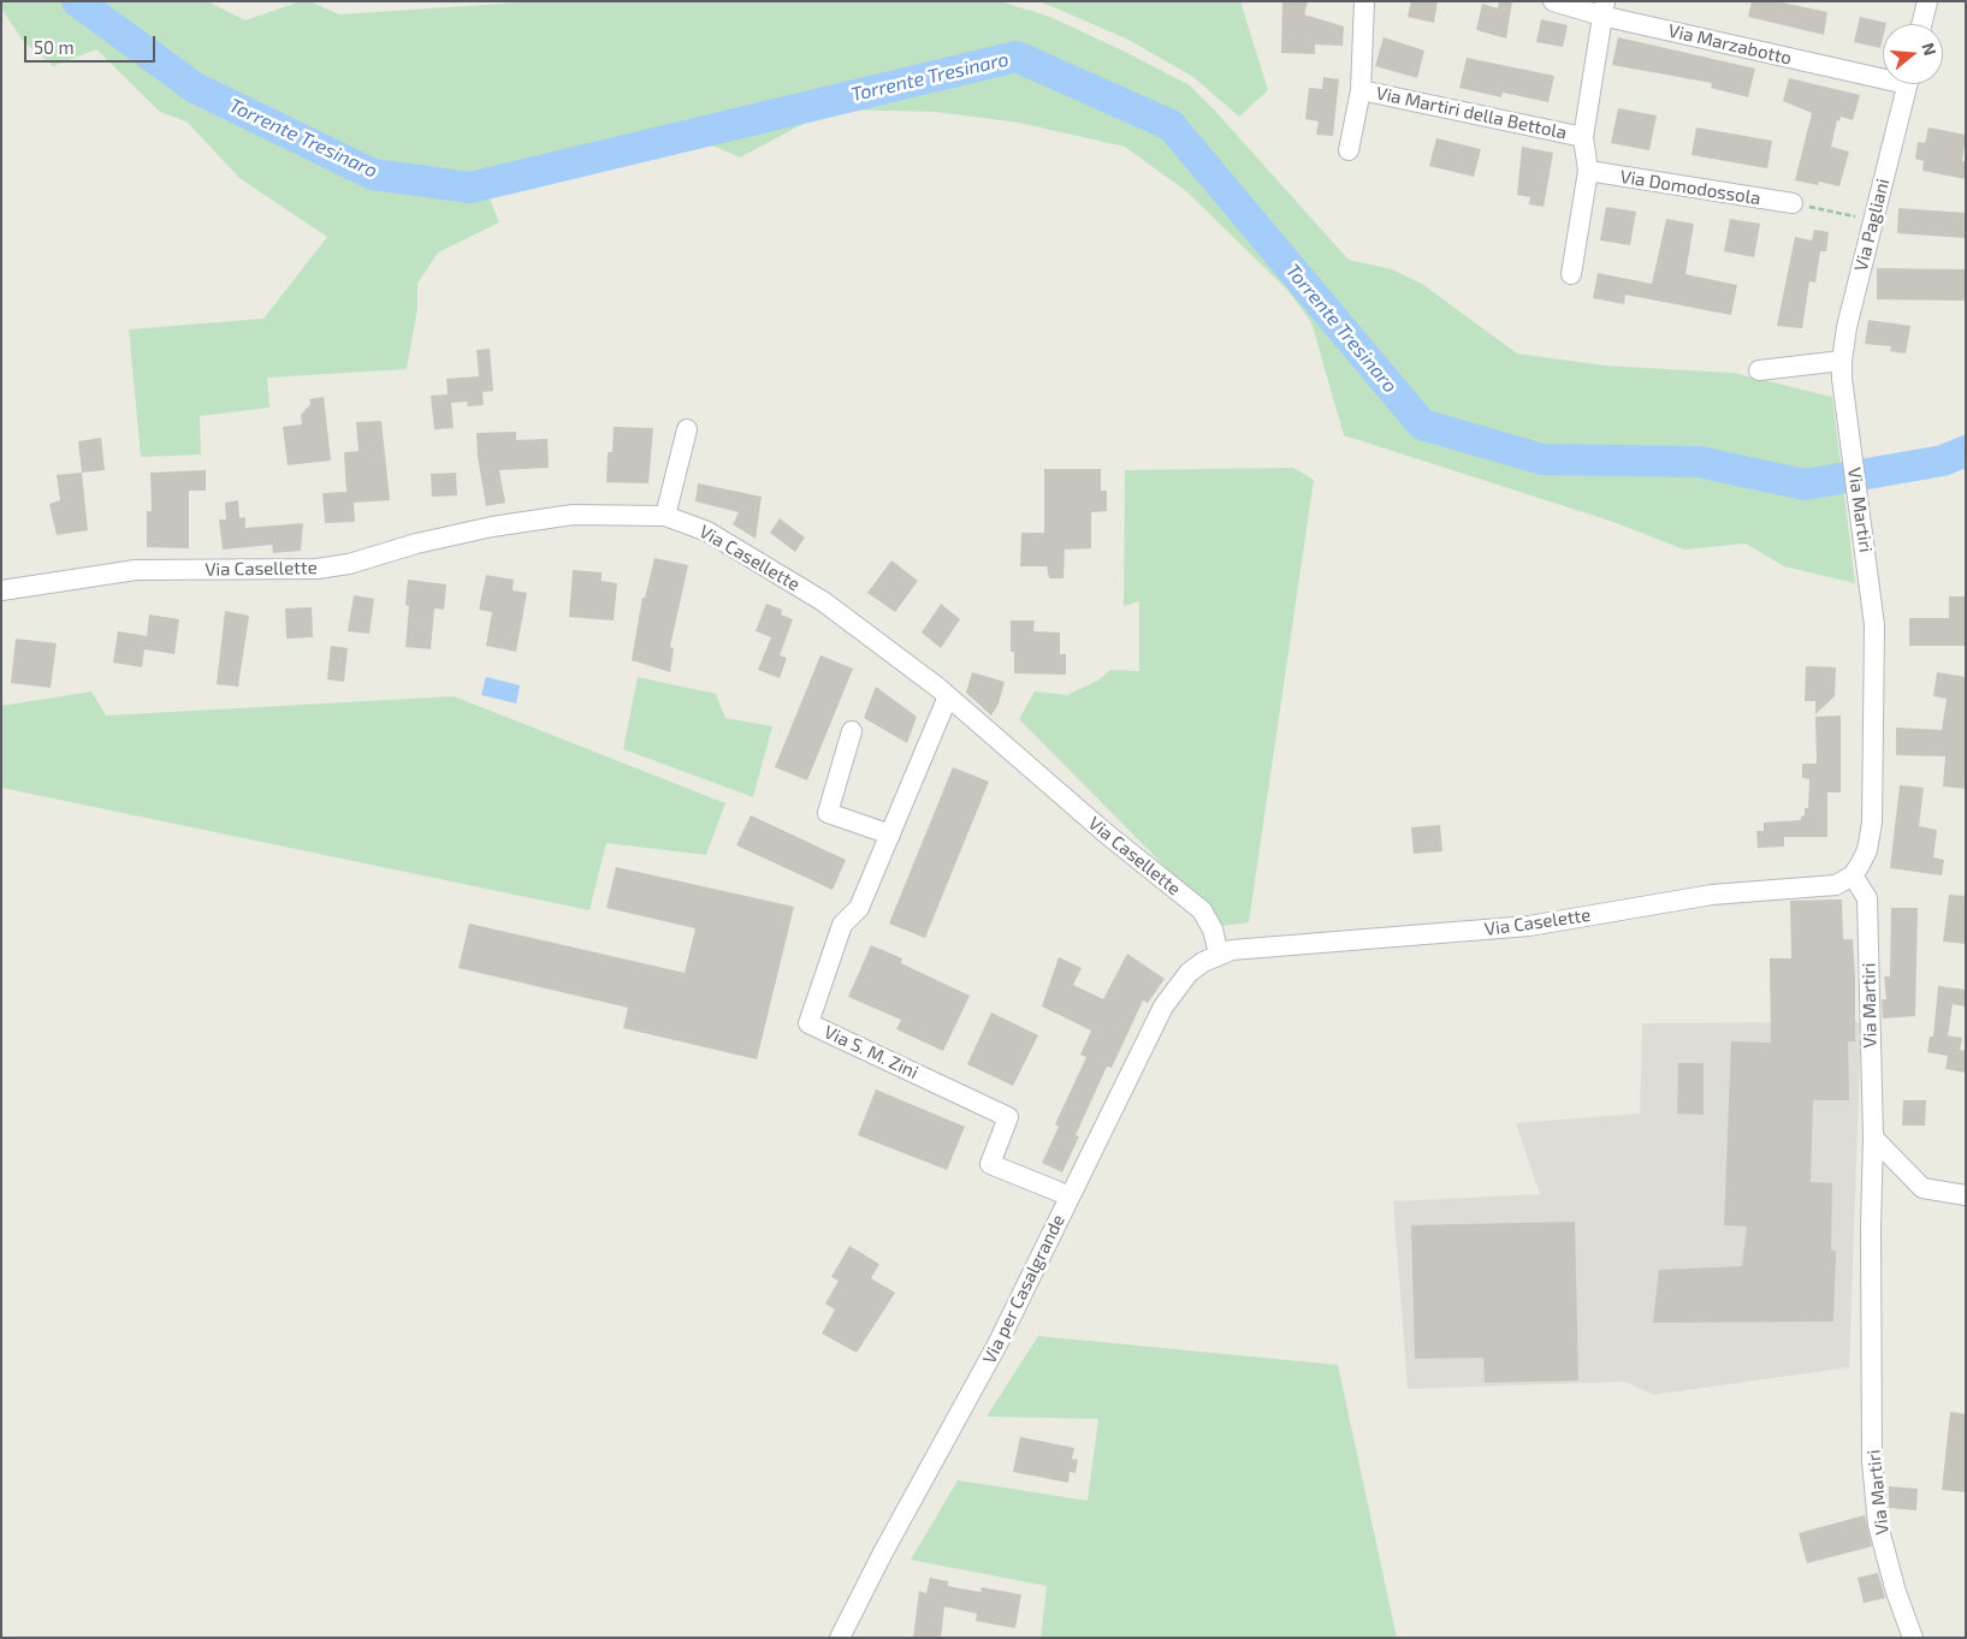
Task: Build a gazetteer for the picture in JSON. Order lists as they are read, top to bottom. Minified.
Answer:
{"streets":{"street":["Via Marzabotto","Via Martiri della Bettola","Via Domodossola","Via Pagliani","Via Martiri","Via Casellette","Via Caselette","Via S. M. Zini","Via per Casalgrande"]},"crossings":[["Via Pagliani","Via Martiri"],["Via Martiri","Via Caselette"],["Via Casellette","Via Caselette"],["Via Casellette","Via S. M. Zini"],["Via Casellette","Via per Casalgrande"],["Via Caselette","Via per Casalgrande"]],"water":["Torrente Tresinaro"],"scale_bar":"50 m","north":"right"}
